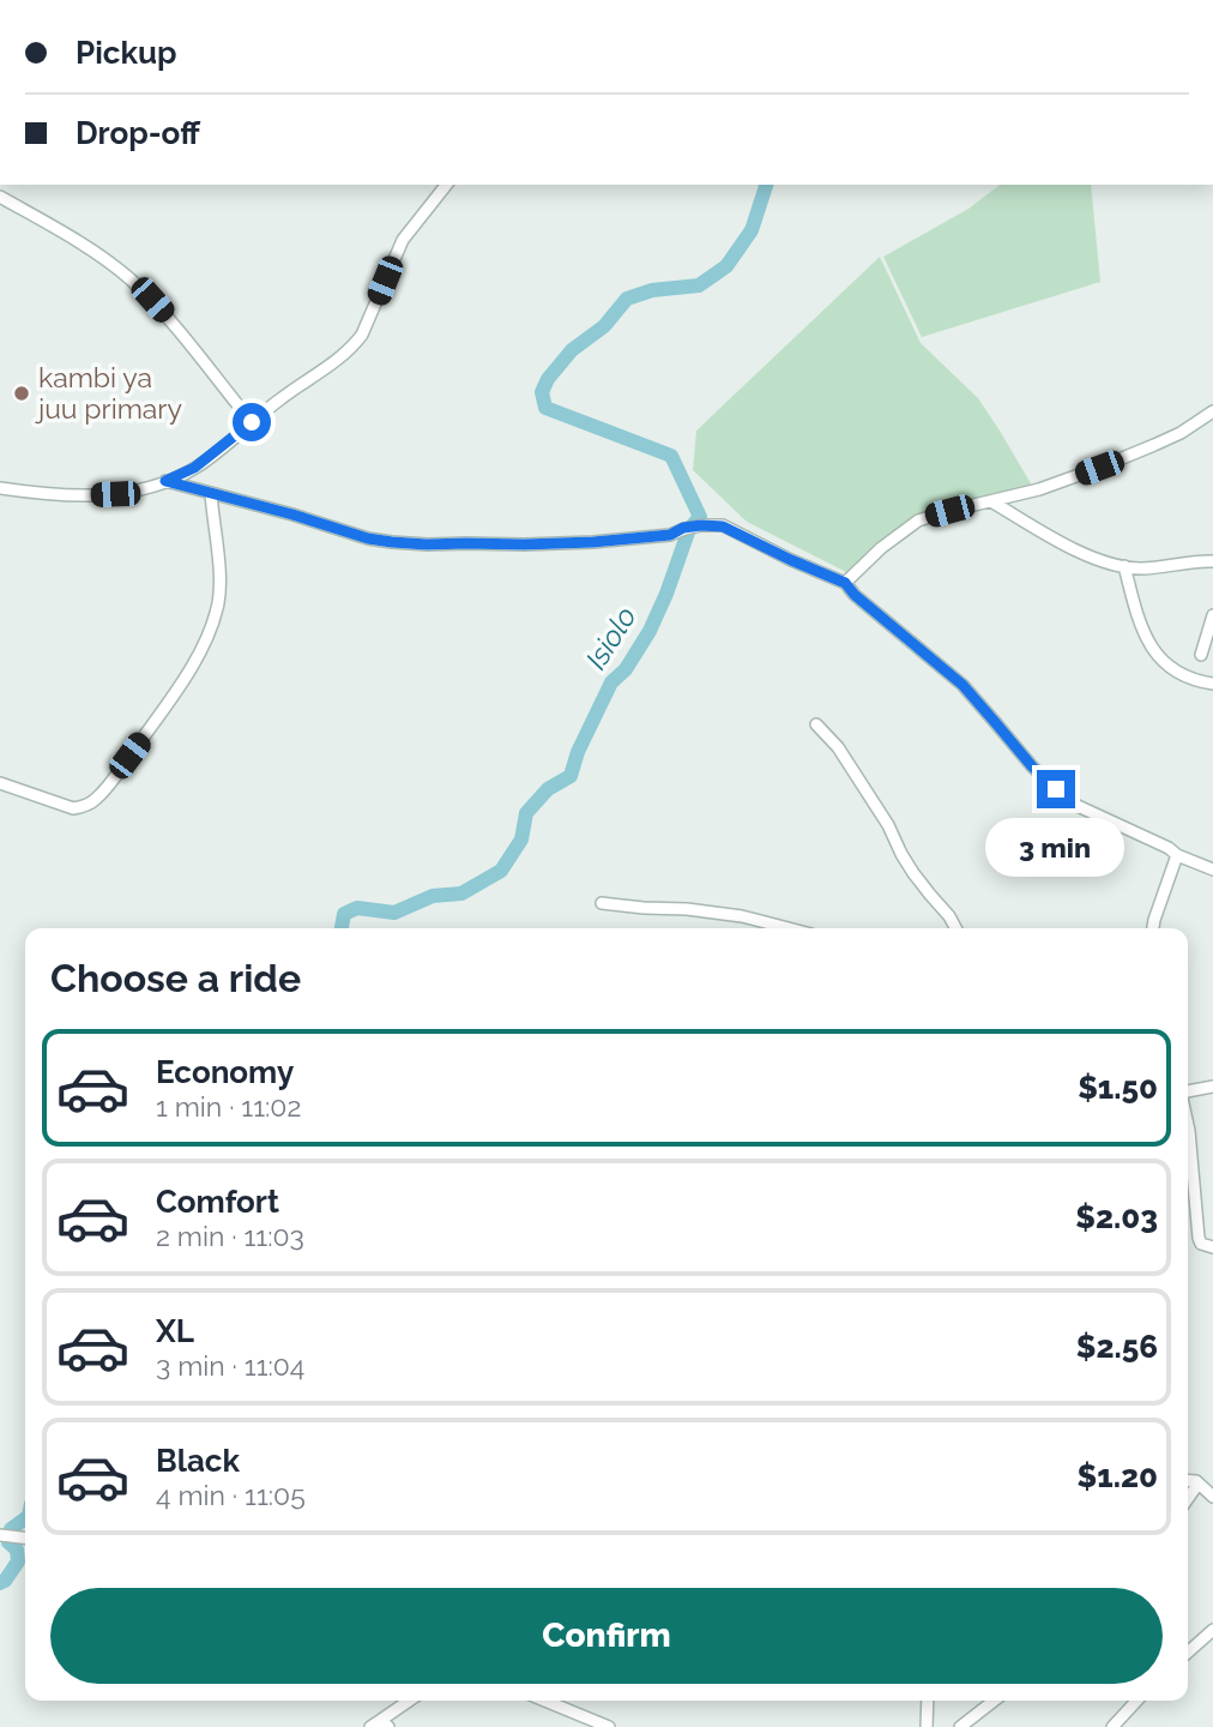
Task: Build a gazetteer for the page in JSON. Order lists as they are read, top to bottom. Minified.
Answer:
{"water":["Isiolo"],"places":["kambi ya juu primary"],"page":{"banner":["Pickup","Drop-off"],"bubble":"3 min","heading":"Choose a ride","list":[{"name":"Economy","note":"1 min · 11:02","value":"$1.50"},{"name":"Comfort","note":"2 min · 11:03","value":"$2.03"},{"name":"XL","note":"3 min · 11:04","value":"$2.56"},{"name":"Black","note":"4 min · 11:05","value":"$1.20"}],"buttons":"Confirm"}}
